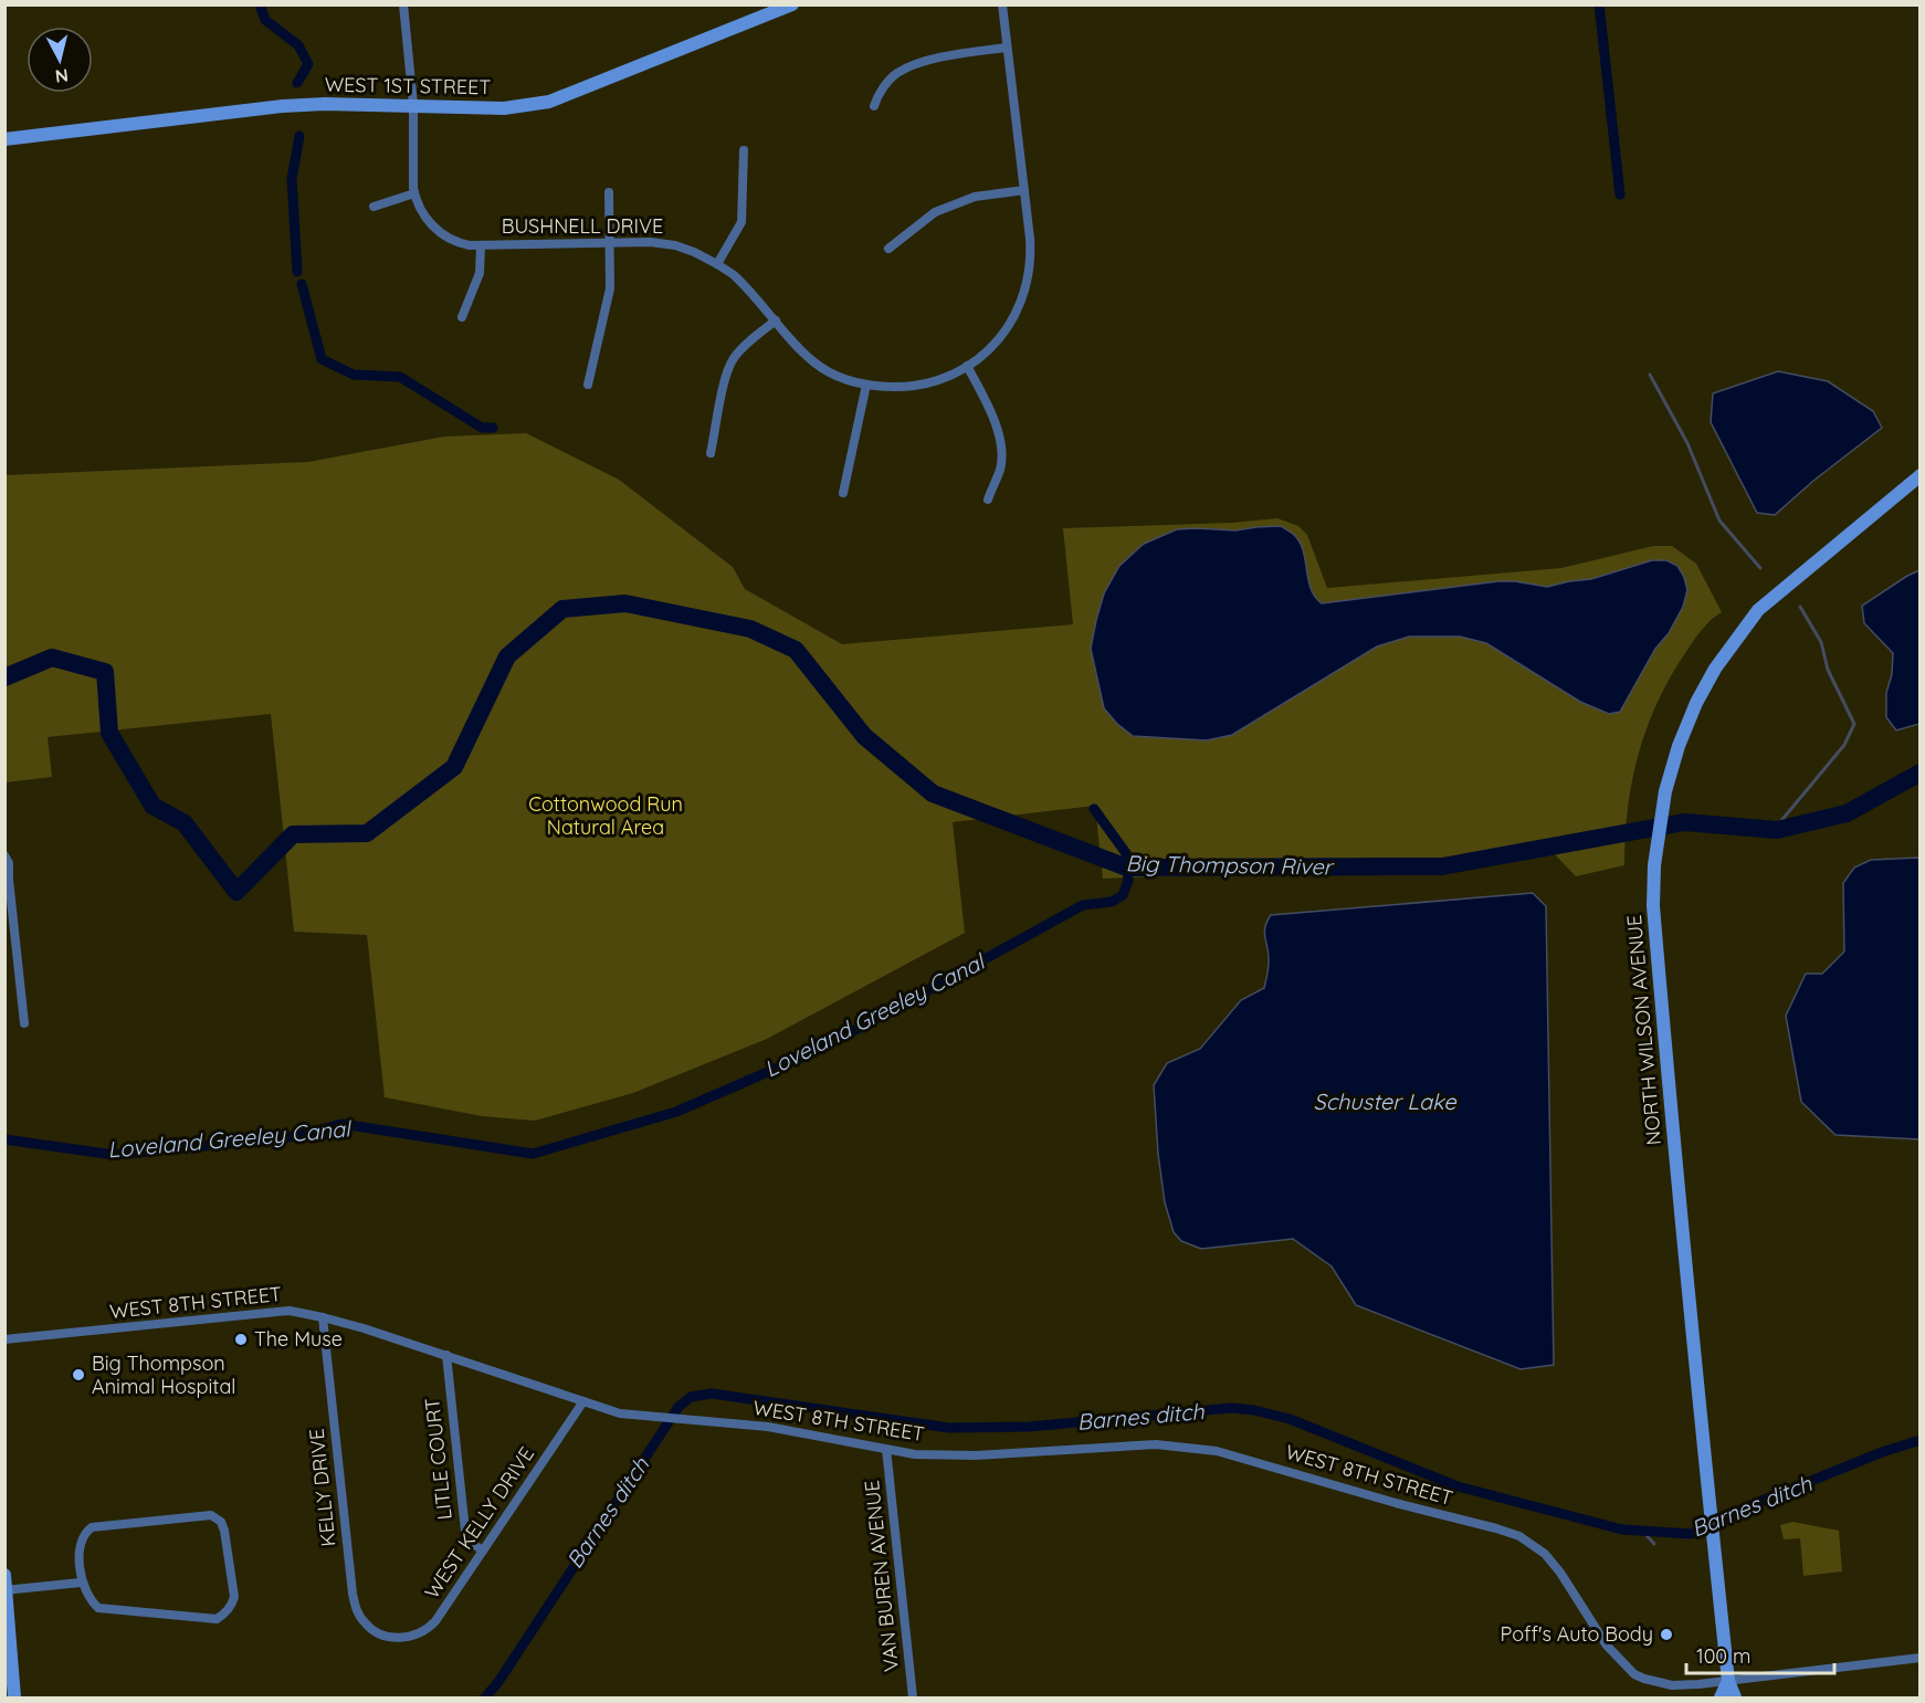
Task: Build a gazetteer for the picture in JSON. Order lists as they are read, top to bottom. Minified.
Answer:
{"streets":{"main road":["WEST 1ST STREET","NORTH WILSON AVENUE"],"street":["BUSHNELL DRIVE","WEST 8TH STREET","LITLE COURT","KELLY DRIVE","WEST KELLY DRIVE","VAN BUREN AVENUE"]},"crossings":[["WEST 1ST STREET","BUSHNELL DRIVE"],["NORTH WILSON AVENUE","WEST 8TH STREET"],["WEST 8TH STREET","LITLE COURT"],["WEST 8TH STREET","KELLY DRIVE"],["WEST 8TH STREET","WEST KELLY DRIVE"],["WEST 8TH STREET","VAN BUREN AVENUE"],["LITLE COURT","WEST KELLY DRIVE"],["KELLY DRIVE","WEST KELLY DRIVE"]],"water":["Big Thompson River","Loveland Greeley Canal","Schuster Lake","Barnes ditch"],"parks":["Cottonwood Run Natural Area"],"places":["The Muse","Big Thompson Animal Hospital","Poff's Auto Body"],"scale_bar":"100 m","north":"bottom"}
